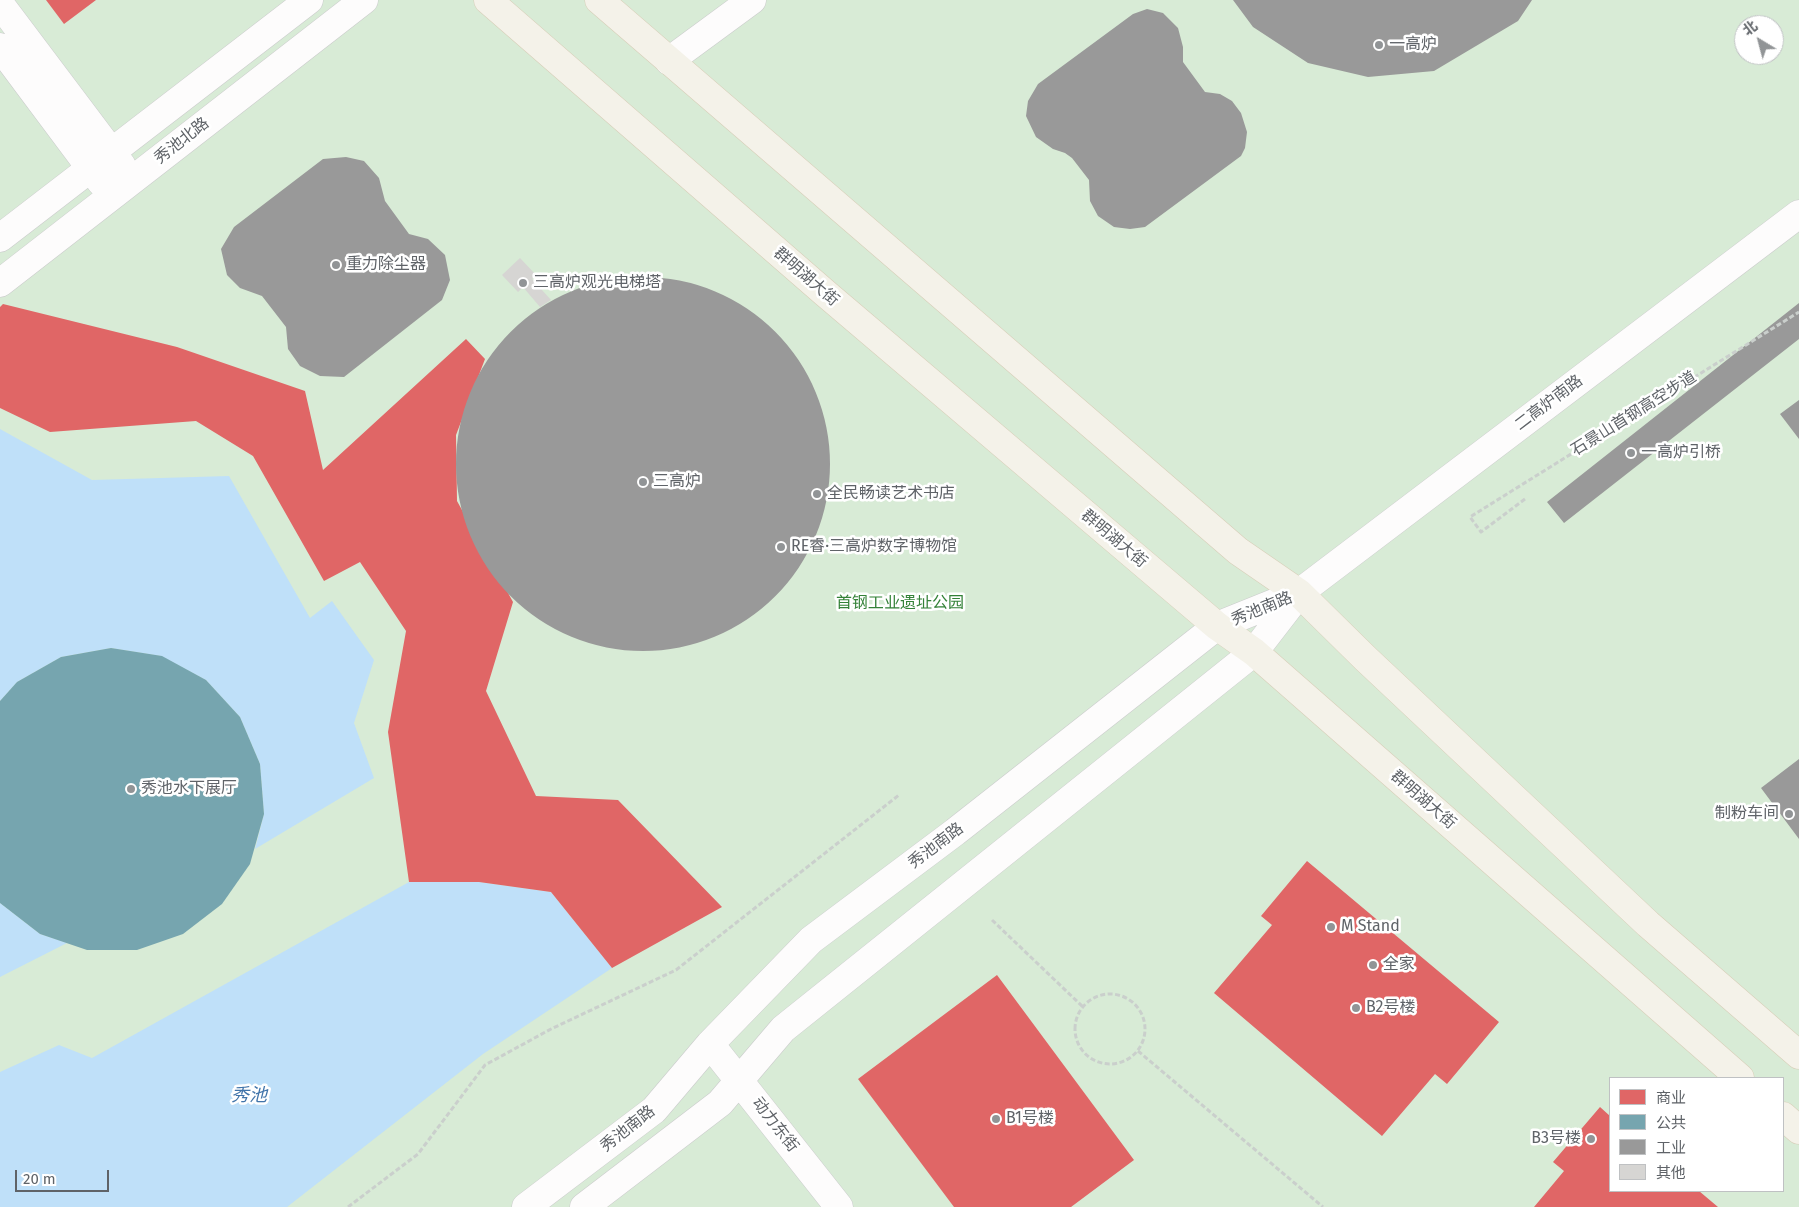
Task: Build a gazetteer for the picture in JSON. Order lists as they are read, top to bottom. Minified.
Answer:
{"streets":{"main road":["群明湖大街"],"street":["秀池北路","二高炉南路","秀池南路","动力东街"],"path":["石景山首钢高空步道"]},"crossings":[["群明湖大街","秀池南路"],["二高炉南路","秀池南路"],["秀池南路","动力东街"]],"water":["秀池"],"parks":["首钢工业遗址公园"],"places":["一高炉","重力除尘器","三高炉观光电梯塔","一高炉引桥","三高炉","全民畅读艺术书店","RE睿·三高炉数字博物馆","秀池水下展厅","制粉车间","M Stand","全家","B2号楼","B1号楼","B3号楼"],"legend":["商业","公共","工业","其他"],"scale_bar":"20 m","north":"top left"}
